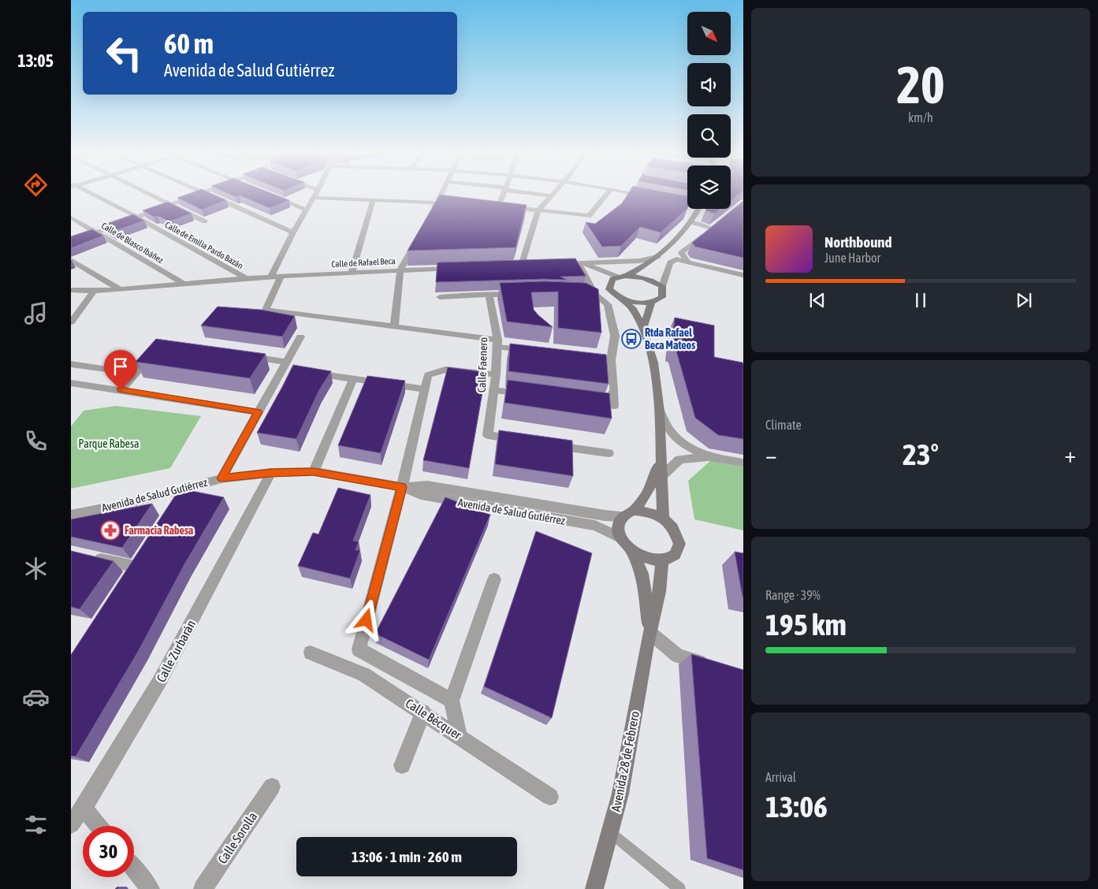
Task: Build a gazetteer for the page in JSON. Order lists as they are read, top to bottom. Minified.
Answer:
{"streets":{"main road":["Avenida 28 de Febrero"],"street":["Calle de Blasco Ibáñez","Calle de Emilia Pardo Bazán","Calle de Rafael Beca","Calle Faenero","Avenida de Salud Gutiérrez","Calle Zurbarán","Calle Bécquer","Calle Sorolla"]},"crossings":[["Calle de Blasco Ibáñez","Calle de Rafael Beca"],["Calle de Emilia Pardo Bazán","Calle de Rafael Beca"],["Avenida de Salud Gutiérrez","Calle Zurbarán"],["Avenida de Salud Gutiérrez","Avenida 28 de Febrero"]],"parks":["Parque Rabesa"],"places":{"bus stop":["Rtda Rafael Beca Mateos"],"pharmacy":["Farmacia Rabesa"]},"north":"bottom right","page":{"tabs":"13:05","tile":[["20","km/h"],"Climate",["Range · 39%","195 km"],["Arrival","13:06"]],"turn":["60 m","Avenida de Salud Gutiérrez"],"song":["Northbound","June Harbor"],"heat":["−","23°","+"],"limit":"30","trip":"13:06 · 1 min · 260 m"}}
